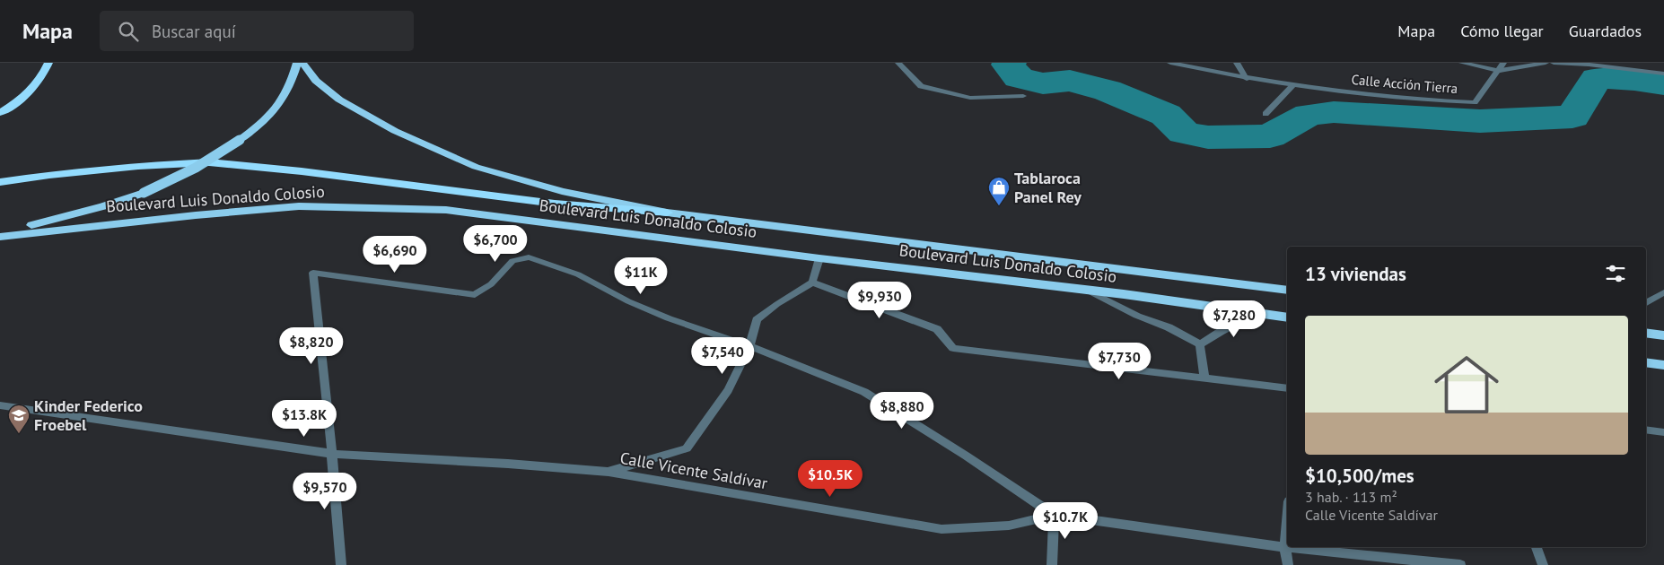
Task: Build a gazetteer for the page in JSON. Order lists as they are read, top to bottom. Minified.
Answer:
{"streets":{"highway":["Boulevard Luis Donaldo Colosio"],"street":["Calle Acción Tierra","Calle Vicente Saldívar"]},"places":{"shop":["Tablaroca Panel Rey"],"school or university":["Kinder Federico Froebel"]},"page":{"header":"Mapa","search":"Buscar aquí","nav":["Mapa","Cómo llegar","Guardados"],"price":["$6,700","$6,690","$11K","$9,930","$7,280","$8,820","$7,540","$7,730","$8,880","$13.8K","$10.5K","$9,570","$10.7K"],"heading":"13 viviendas","list":[{"name":"$10,500/mes","note":"3 hab. · 113 m² · Calle Vicente Saldívar"}]}}
